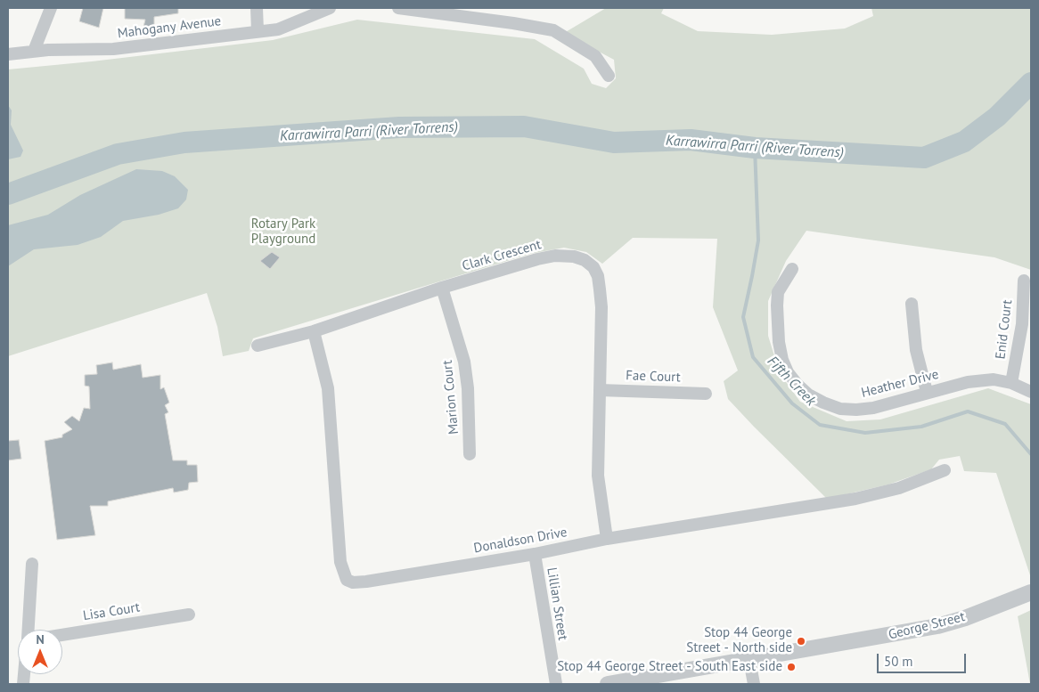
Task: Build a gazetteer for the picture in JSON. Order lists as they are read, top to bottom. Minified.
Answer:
{"streets":{"street":["Mahogany Avenue","Clark Crescent","Enid Court","Fae Court","Heather Drive","Marion Court","Donaldson Drive","Lillian Street","Lisa Court","George Street"]},"crossings":[["Clark Crescent","Fae Court"],["Clark Crescent","Marion Court"],["Clark Crescent","Donaldson Drive"],["Enid Court","Heather Drive"],["Donaldson Drive","Lillian Street"]],"water":["Karrawirra Parri (River Torrens)","Fifth Creek"],"parks":["Rotary Park Playground"],"places":["Stop 44 George Street - North side","Stop 44 George Street - South East side"],"scale_bar":"50 m","north":"top"}
